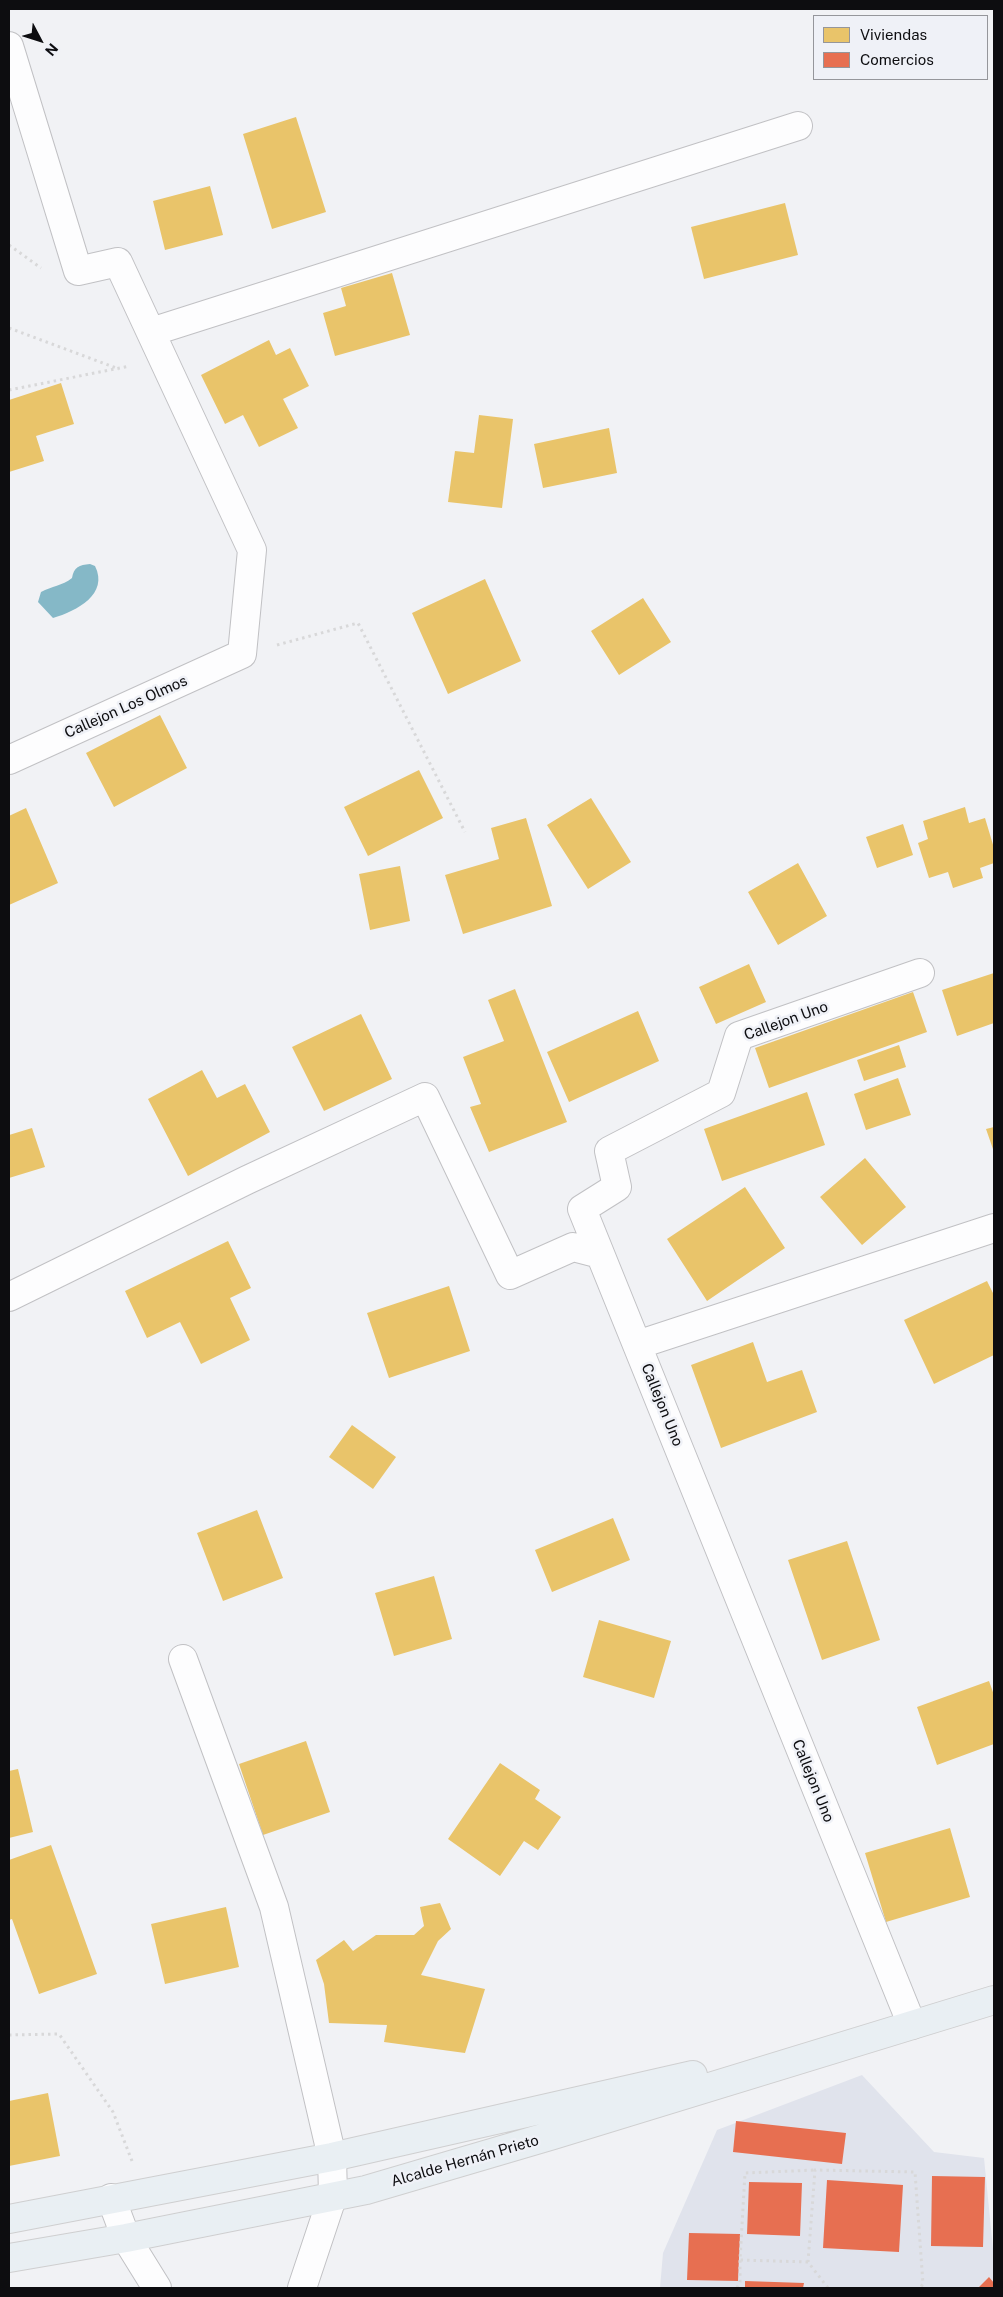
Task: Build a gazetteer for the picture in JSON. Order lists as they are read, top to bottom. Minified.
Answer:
{"streets":{"main road":["Alcalde Hernán Prieto"],"street":["Callejon Los Olmos","Callejon Uno"]},"crossings":[["Callejon Uno","Alcalde Hernán Prieto"]],"legend":["Viviendas","Comercios"],"north":"bottom right"}
